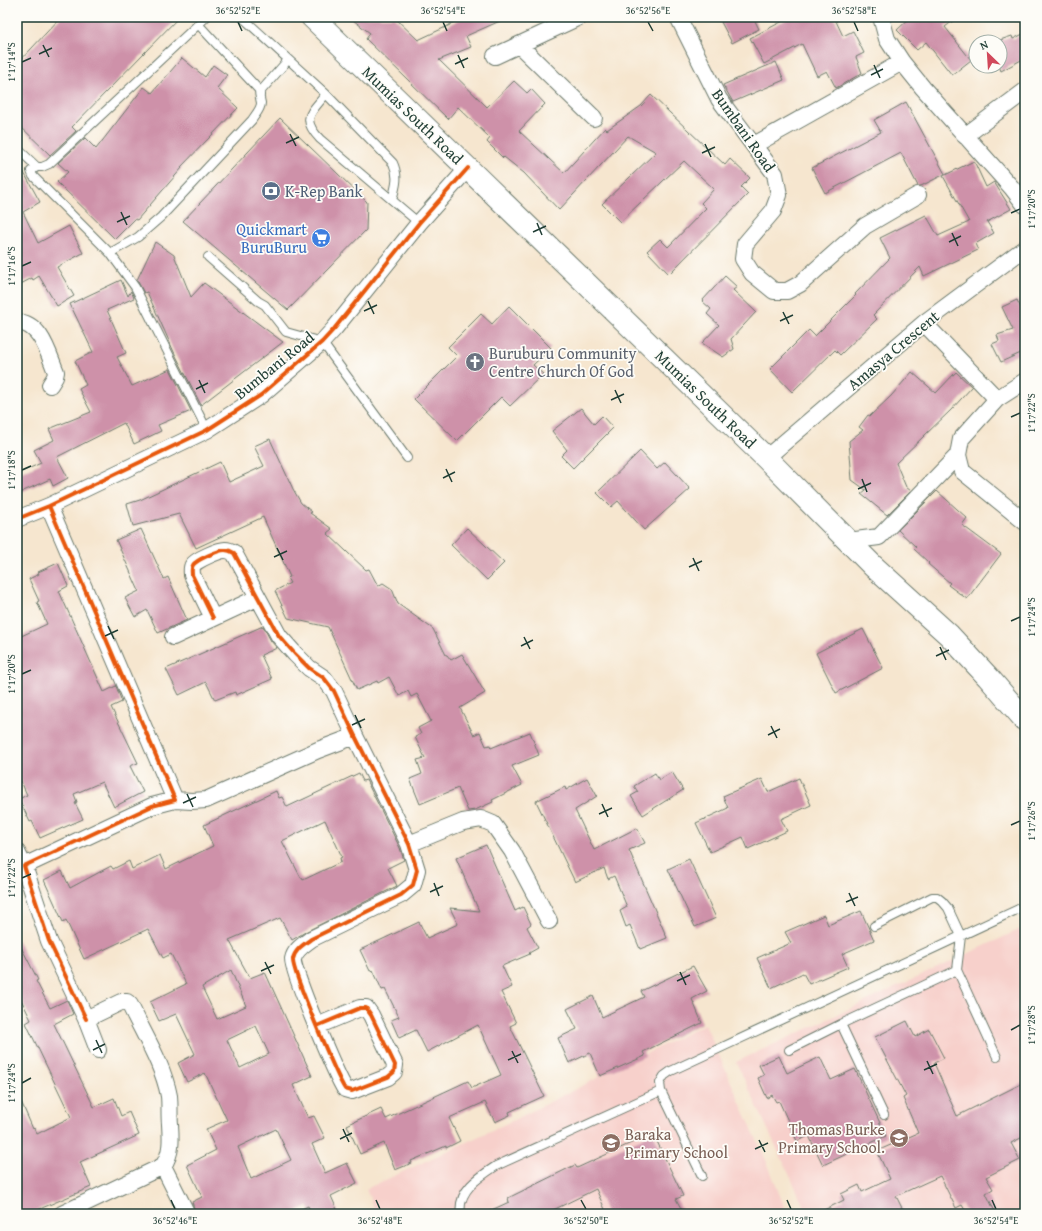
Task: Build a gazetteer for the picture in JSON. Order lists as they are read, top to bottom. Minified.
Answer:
{"streets":{"main road":["Mumias South Road"],"street":["Bumbani Road","Amasya Crescent"]},"crossings":[["Mumias South Road","Bumbani Road"],["Mumias South Road","Amasya Crescent"]],"places":{"bank":["K-Rep Bank"],"supermarket":["Quickmart BuruBuru"],"church":["Buruburu Community Centre Church Of God"],"school or university":["Thomas Burke Primary School.","Baraka Primary School"]},"north":"top left","coordinates":["36°52'52\"E","36°52'54\"E","36°52'56\"E","36°52'58\"E","1°17'14\"S","1°17'20\"S","1°17'16\"S","1°17'22\"S","1°17'18\"S","1°17'24\"S","1°17'26\"S","1°17'28\"S","36°52'46\"E","36°52'48\"E","36°52'50\"E"]}
